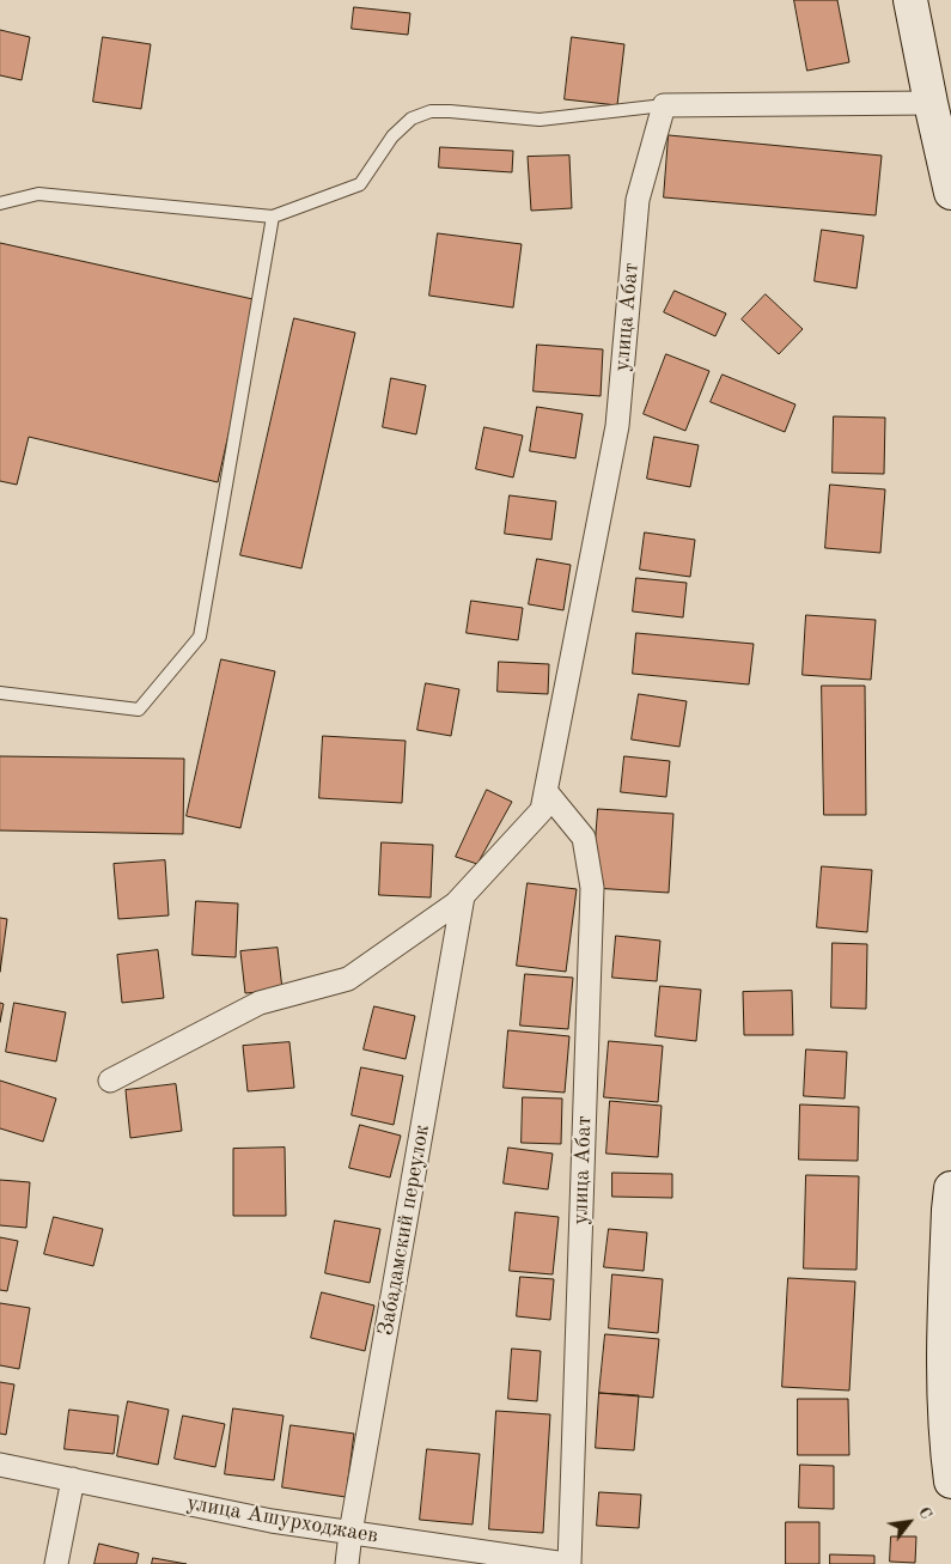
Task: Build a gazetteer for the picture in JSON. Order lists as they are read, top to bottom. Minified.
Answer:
{"streets":{"street":["улица Абат","Забадамский переулок","улица Ашурходжаев"]},"crossings":[["улица Абат","Забадамский переулок"],["улица Абат","улица Ашурходжаев"],["Забадамский переулок","улица Ашурходжаев"]],"north":"top right"}
